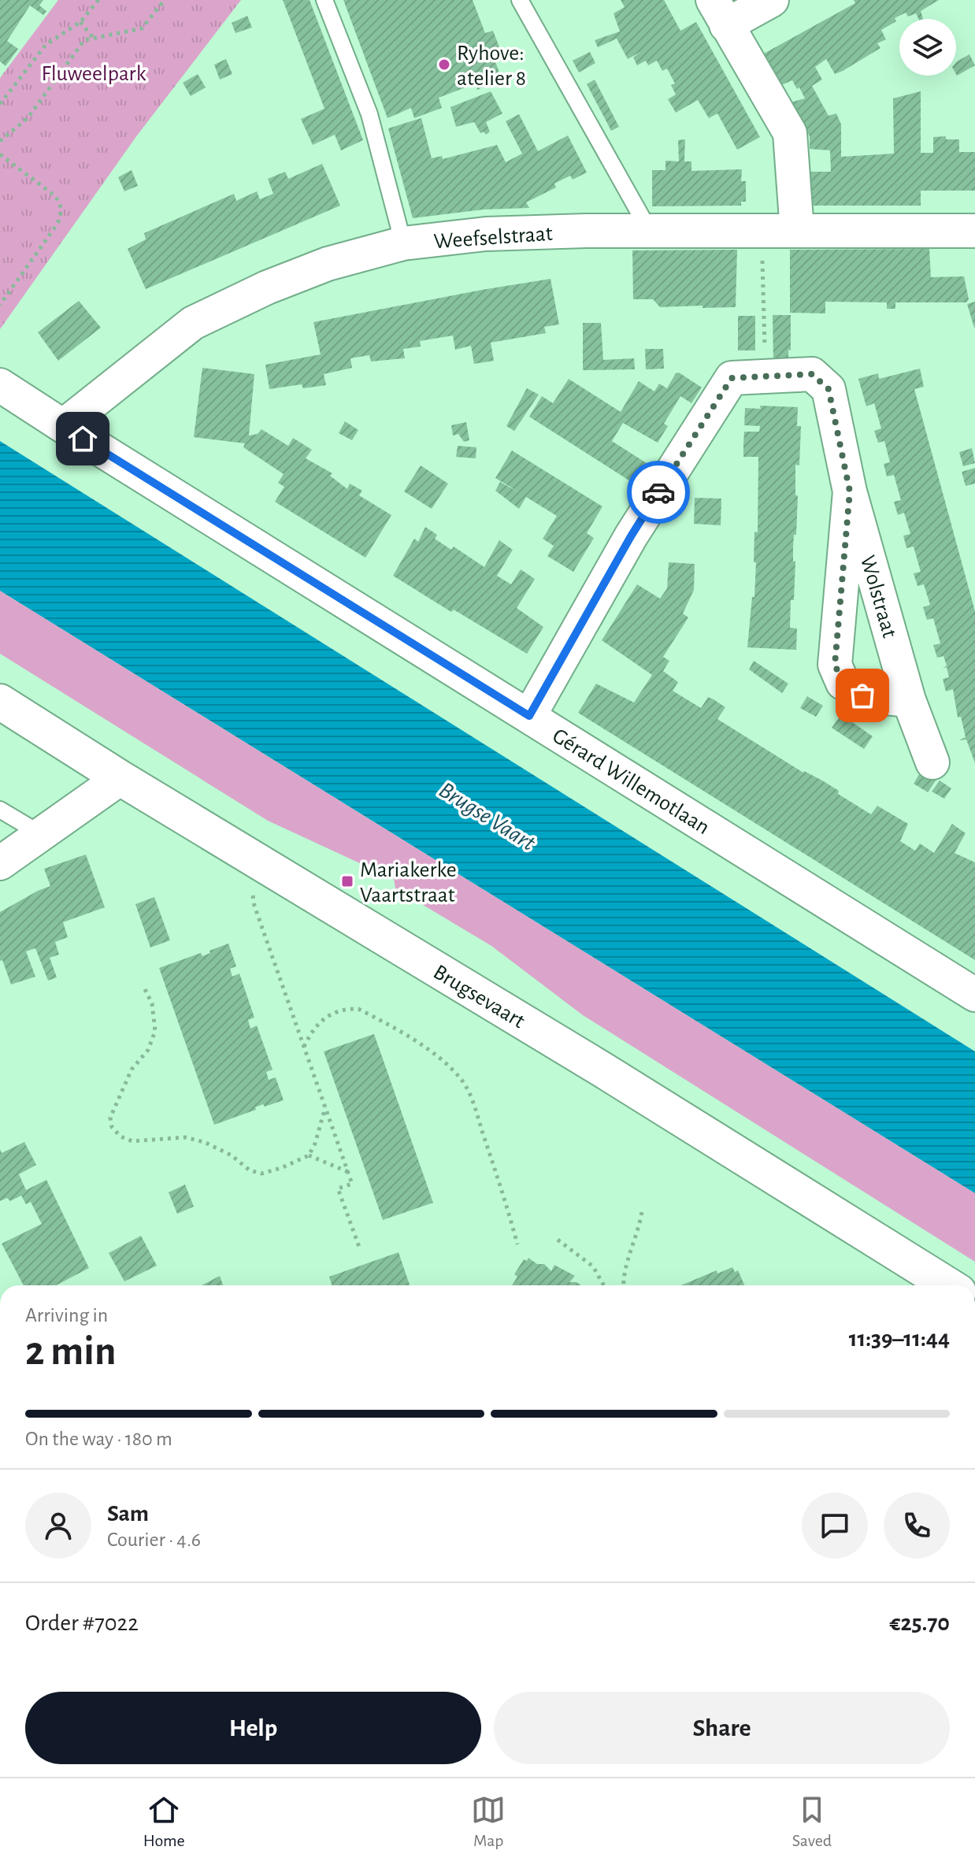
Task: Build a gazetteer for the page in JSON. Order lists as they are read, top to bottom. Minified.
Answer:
{"streets":{"main road":["Brugsevaart"],"street":["Weefselstraat","Wolstraat","Gérard Willemotlaan"]},"crossings":[["Weefselstraat","Gérard Willemotlaan"],["Wolstraat","Gérard Willemotlaan"]],"water":["Brugse Vaart"],"parks":["Fluweelpark"],"places":{"other":["Ryhove: atelier 8"],"transit":["Mariakerke Vaartstraat"]},"page":{"heading":["2 min","Arriving in","11:39–11:44"],"panel":["Sam","Courier · 4.6","Order #7022","€25.70"],"bar":"On the way · 180 m","buttons":["Help","Share"],"tabs":["Home","Map","Saved"]}}
